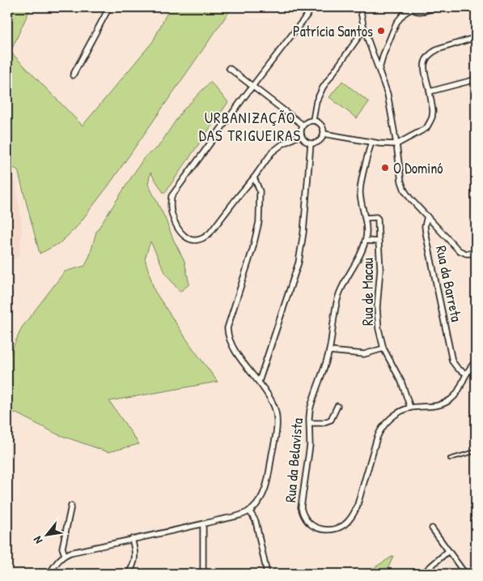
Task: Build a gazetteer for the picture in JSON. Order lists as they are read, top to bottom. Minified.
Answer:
{"streets":{"street":["Rua da Barreta","Rua de Macau","Rua da Belavista"]},"crossings":[["Rua da Barreta","Rua da Belavista"],["Rua de Macau","Rua da Belavista"]],"districts":["URBANIZAÇÃO DAS TRIGUEIRAS"],"places":["Patrícia Santos","O Dominó"],"north":"bottom left"}
